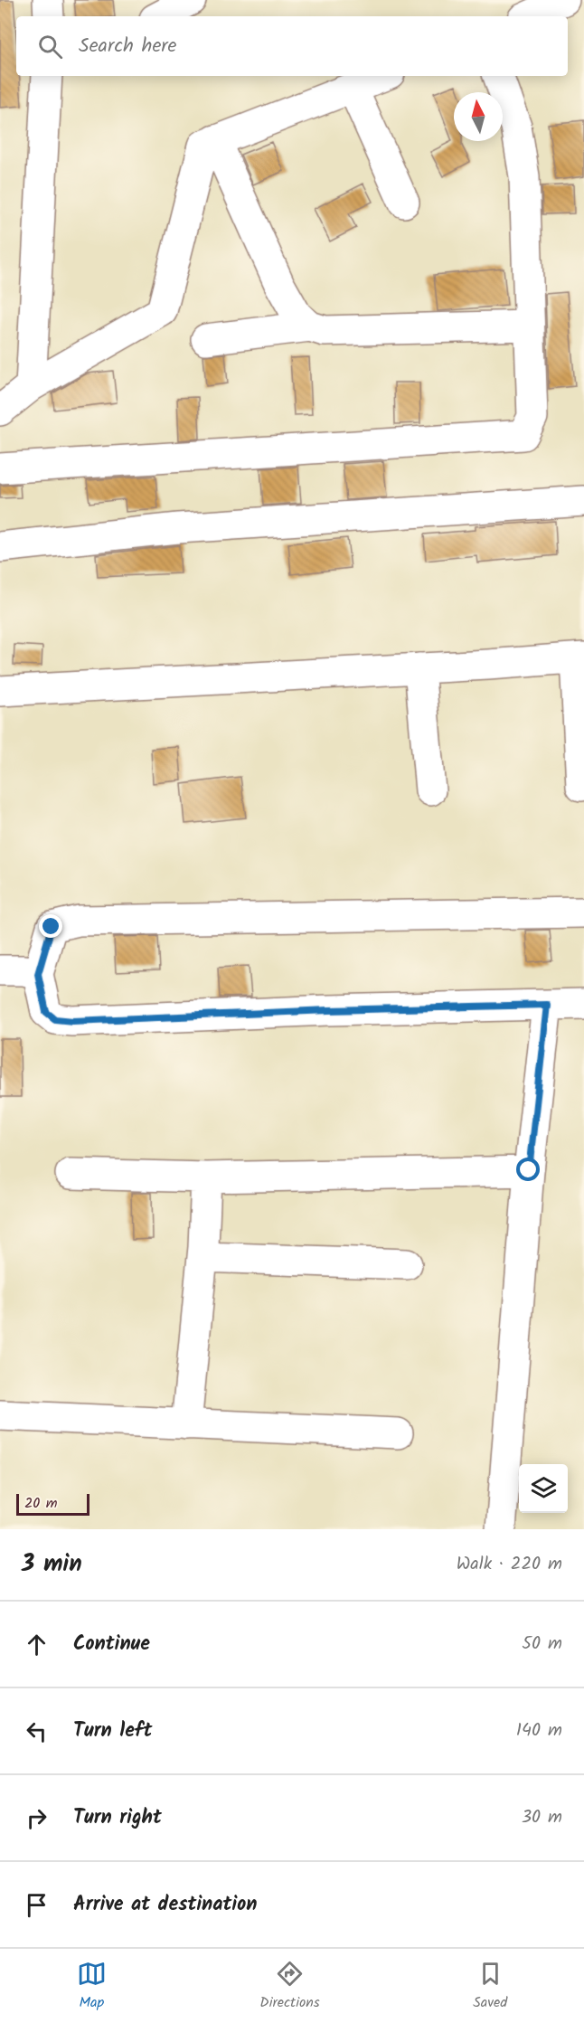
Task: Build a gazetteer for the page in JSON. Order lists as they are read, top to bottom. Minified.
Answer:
{"scale_bar":"20 m","north":"top","page":{"search":"Search here","scale":"20 m","heading":["3 min","Walk · 220 m"],"list":[["Continue","50 m"],["Turn left","140 m"],["Turn right","30 m"],"Arrive at destination"],"nav":["Map","Directions","Saved"]}}
